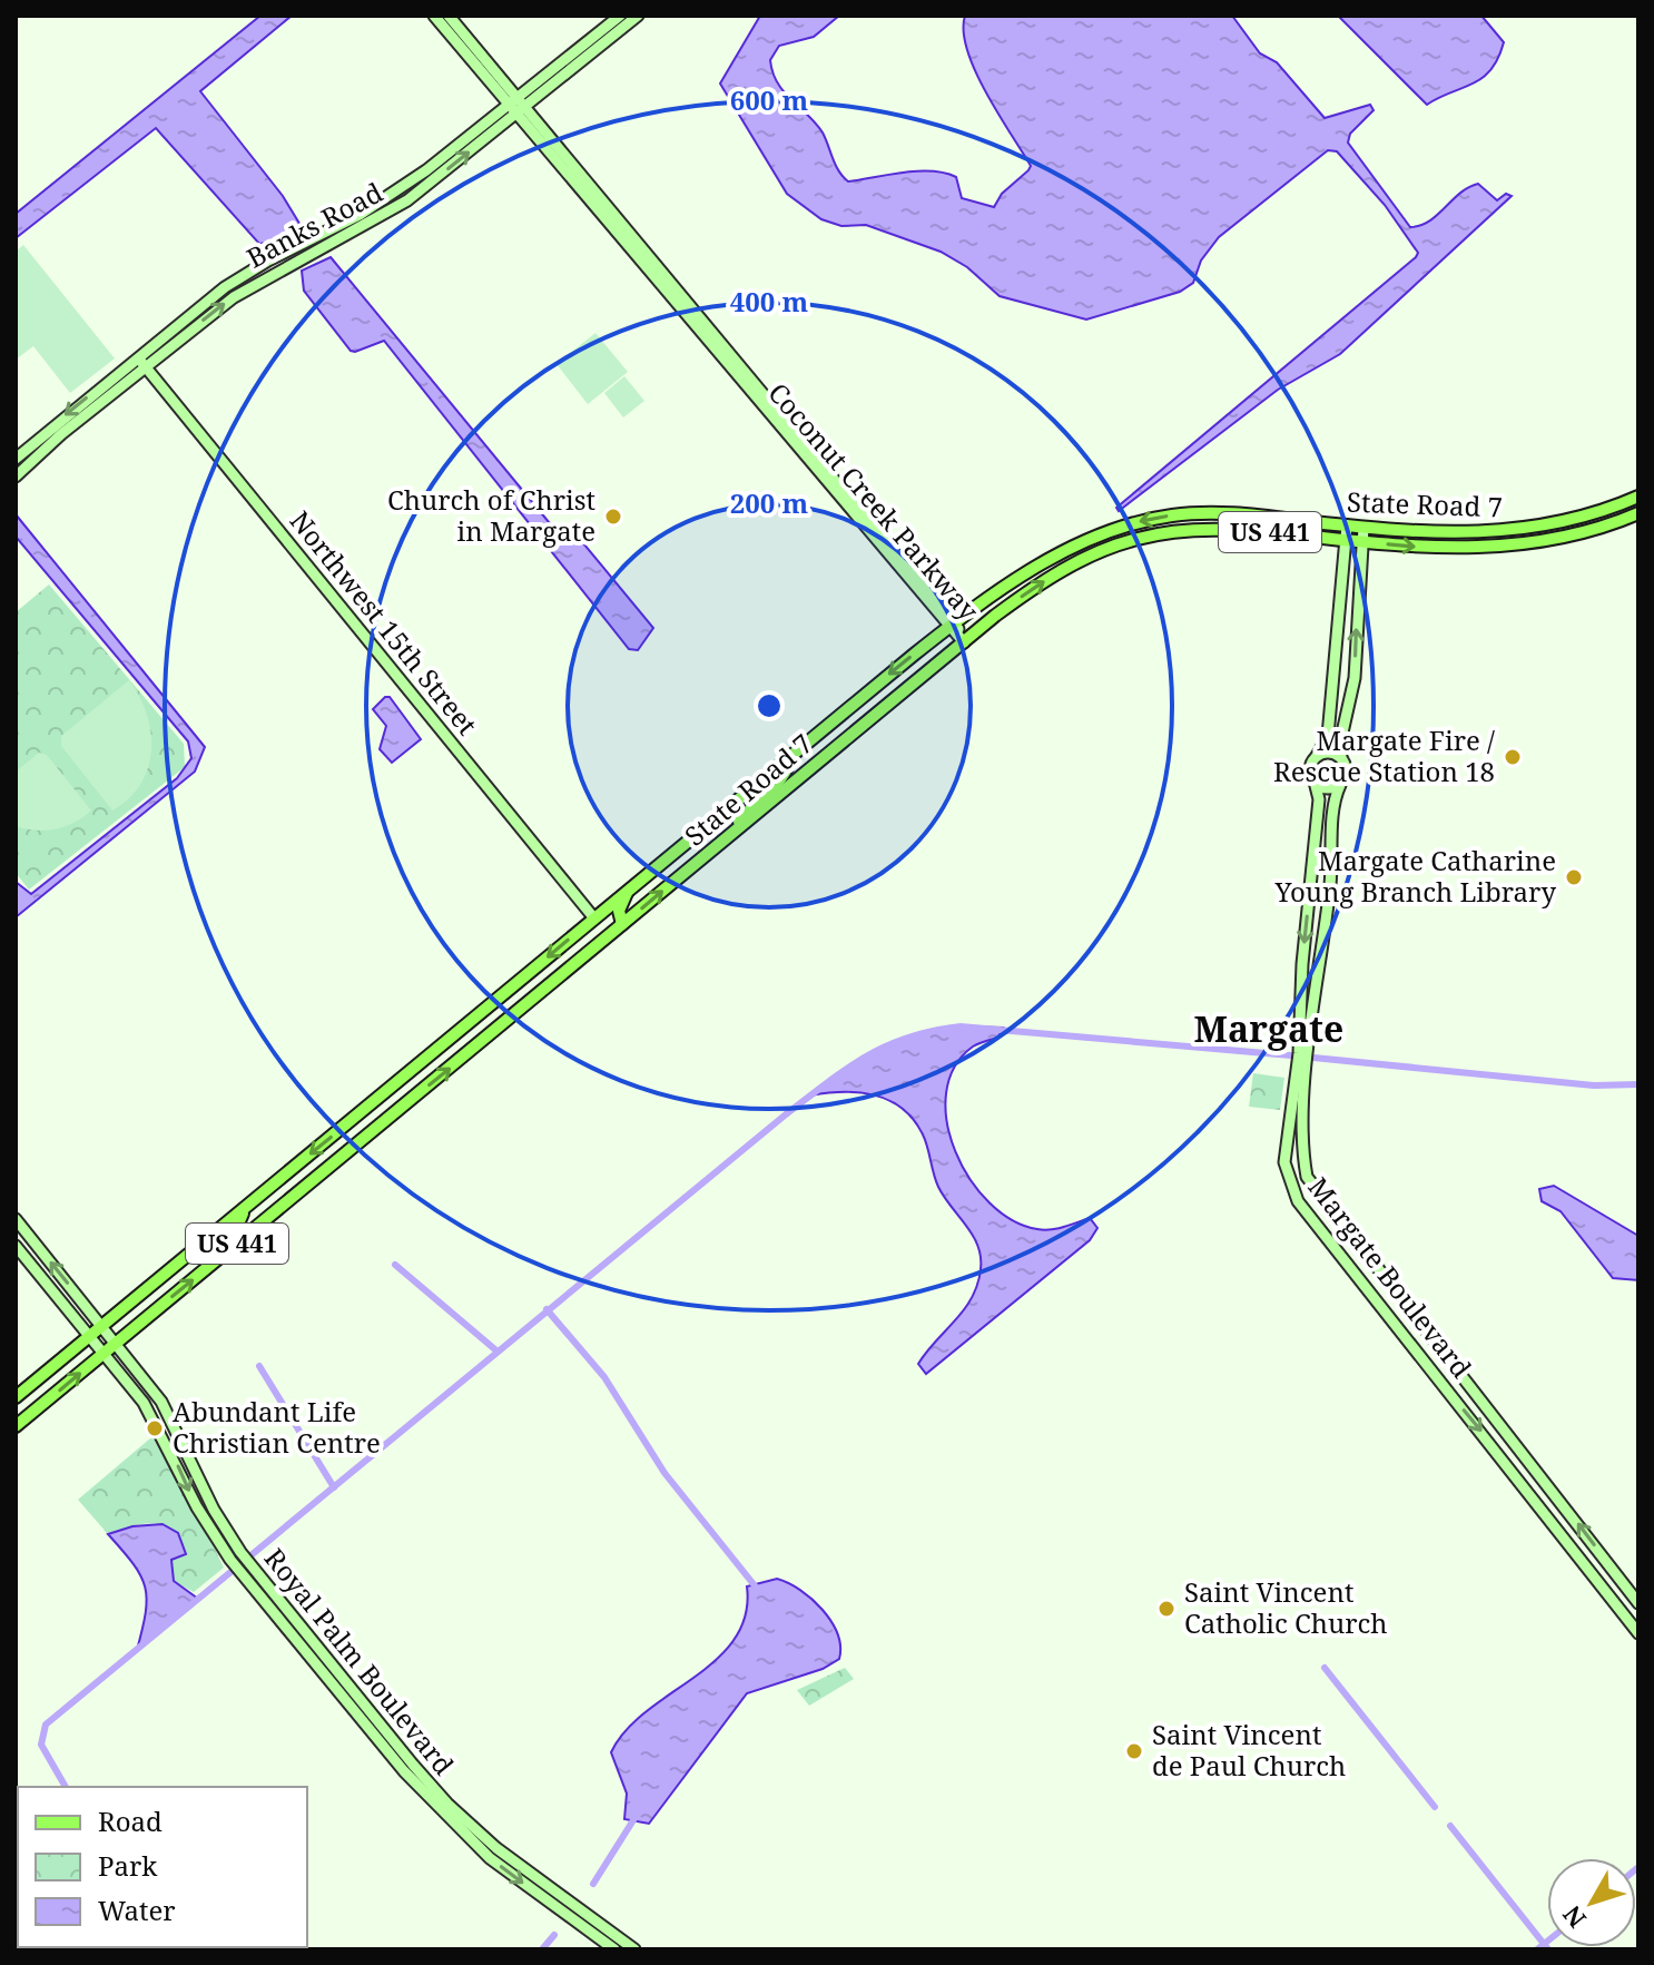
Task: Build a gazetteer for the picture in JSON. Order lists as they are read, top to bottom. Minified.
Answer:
{"streets":{"main road":["State Road 7","US 441"],"street":["Banks Road","Coconut Creek Parkway","Northwest 15th Street","Margate Boulevard","Royal Palm Boulevard"]},"crossings":[["Banks Road","Coconut Creek Parkway"],["Banks Road","Northwest 15th Street"],["Coconut Creek Parkway","State Road 7"],["State Road 7","Northwest 15th Street"],["State Road 7","Royal Palm Boulevard"]],"districts":["Margate"],"places":["Church of Christ in Margate","Margate Fire / Rescue Station 18","Margate Catharine Young Branch Library","Abundant Life Christian Centre","Saint Vincent Catholic Church","Saint Vincent de Paul Church"],"legend":["Road","Park","Water"],"north":"bottom left","rings":["600 m","400 m","200 m"]}
